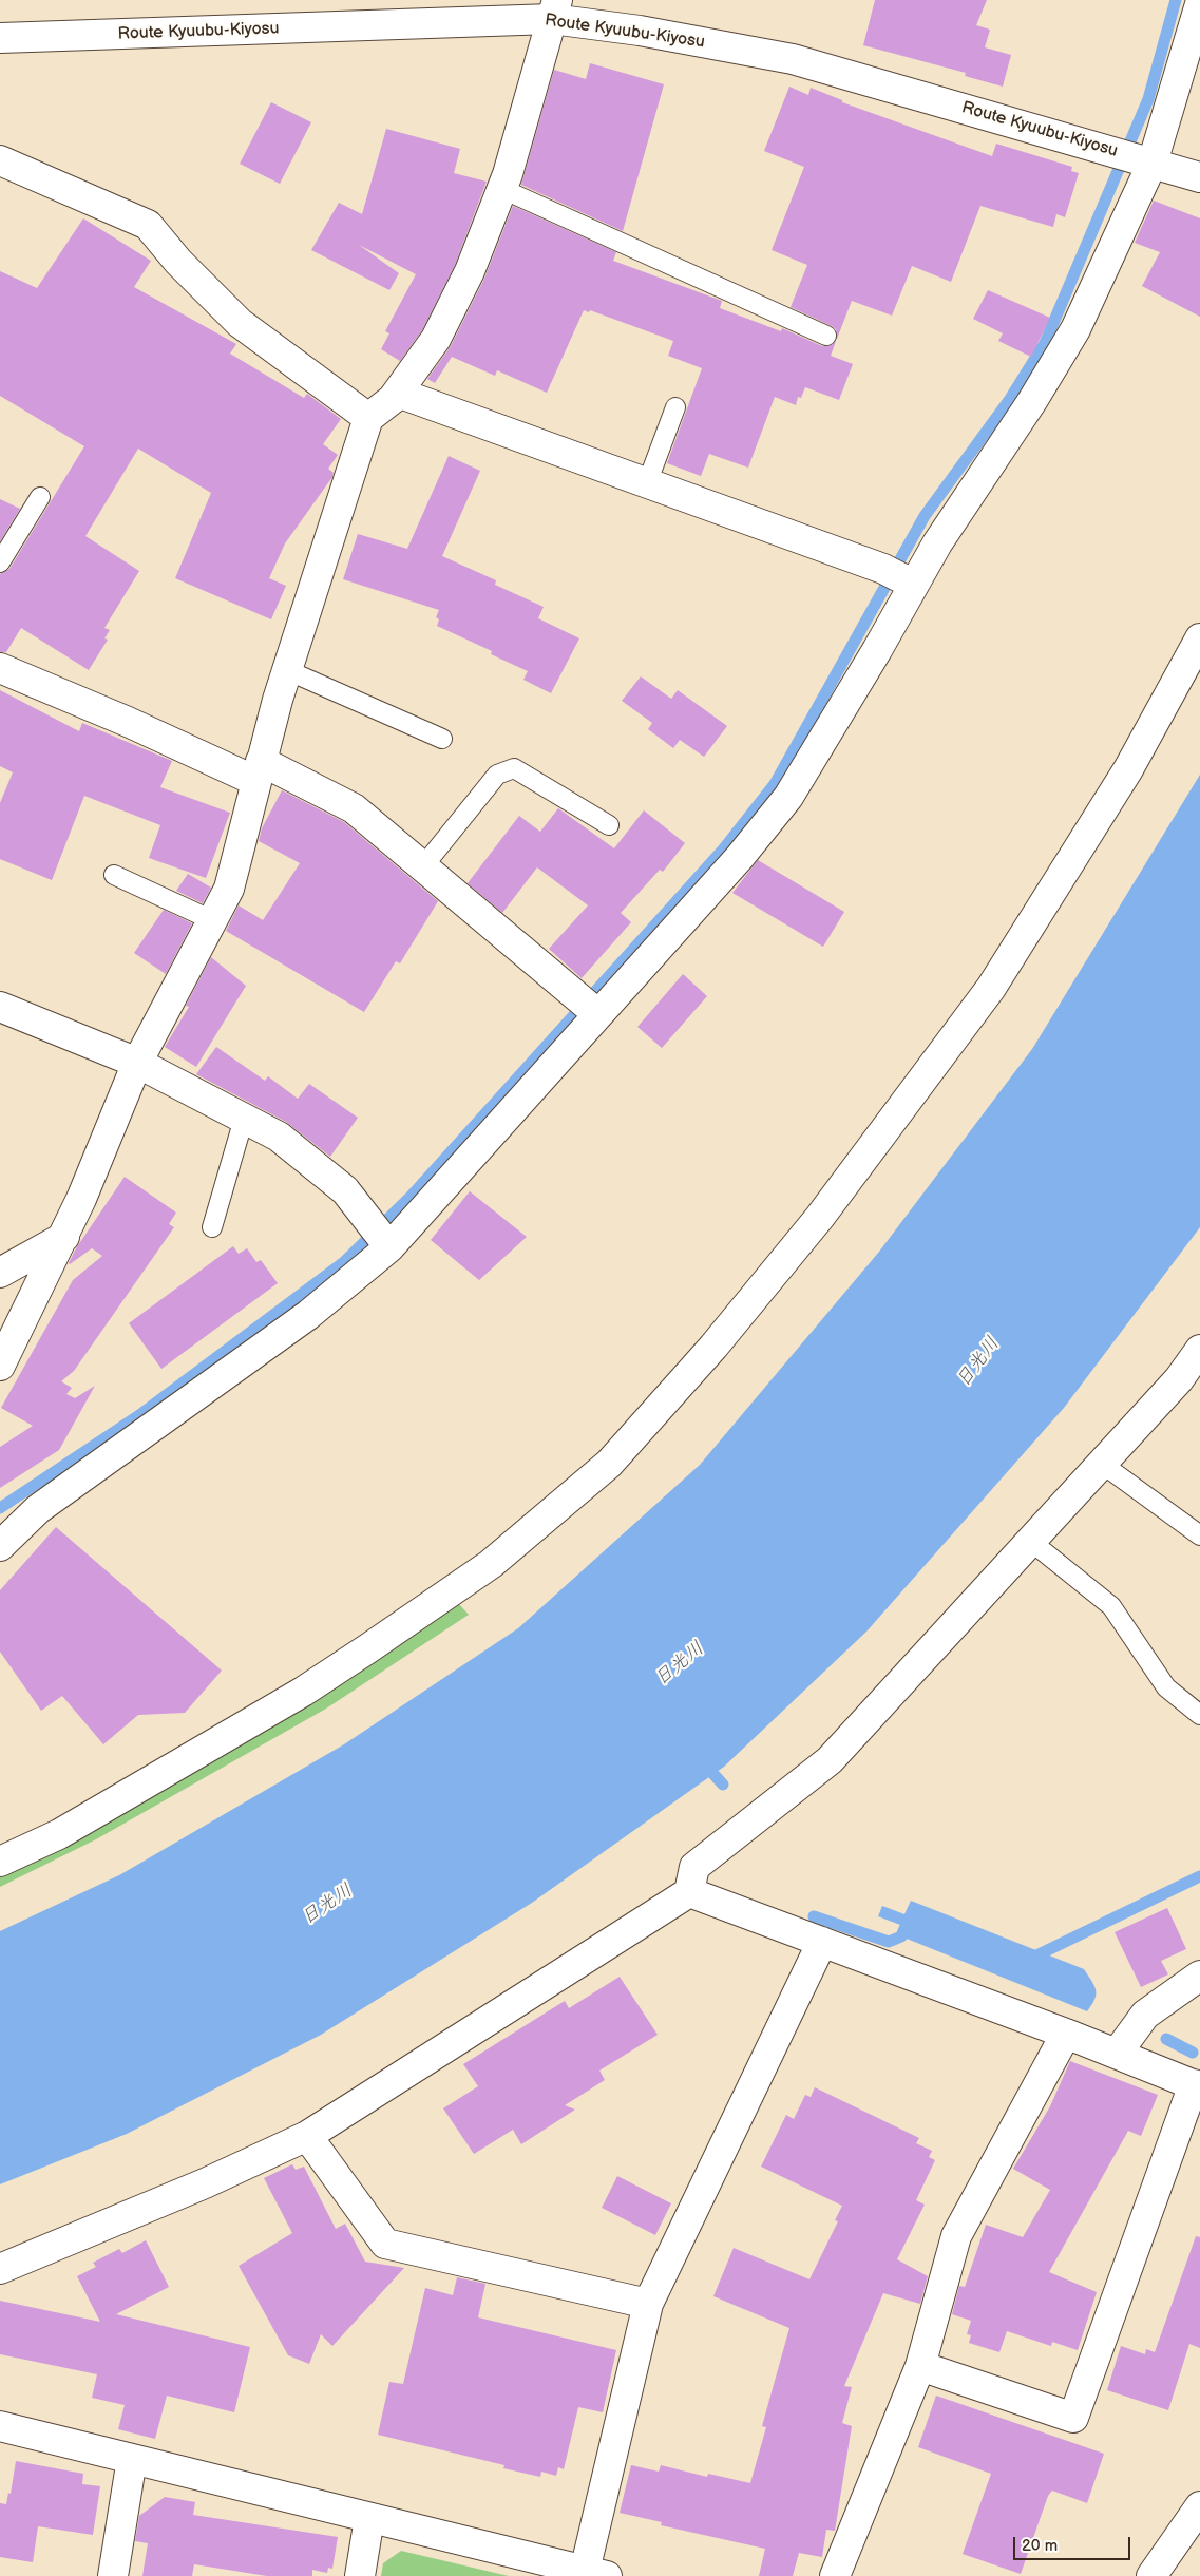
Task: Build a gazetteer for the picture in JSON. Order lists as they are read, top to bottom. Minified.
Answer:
{"streets":{"street":["Route Kyuubu-Kiyosu"]},"water":["日光川"],"scale_bar":"20 m"}
